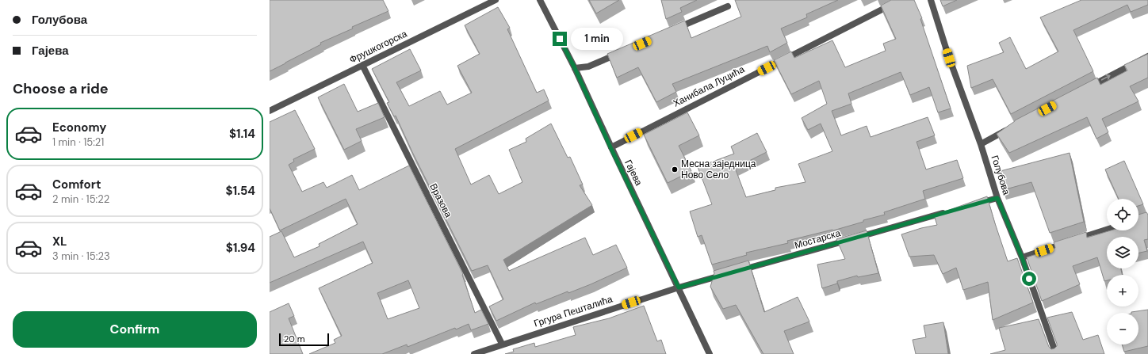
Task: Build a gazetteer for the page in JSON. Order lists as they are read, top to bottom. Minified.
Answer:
{"streets":{"street":["Фрушкогорска","Ханибала Луцића","Гајева","Голубова","Вразова","Мостарска","Гргура Пешталића"]},"crossings":[["Фрушкогорска","Вразова"],["Ханибала Луцића","Гајева"],["Гајева","Гргура Пешталића"],["Вразова","Гргура Пешталића"]],"places":["Месна заједница Ново Село"],"scale_bar":"20 m","page":{"banner":["Голубова","Гајева"],"bubble":"1 min","heading":"Choose a ride","list":[{"name":"Economy","note":"1 min · 15:21","value":"$1.14"},{"name":"Comfort","note":"2 min · 15:22","value":"$1.54"},{"name":"XL","note":"3 min · 15:23","value":"$1.94"}],"map_buttons":["+","−"],"buttons":"Confirm","scale":"20 m"}}
